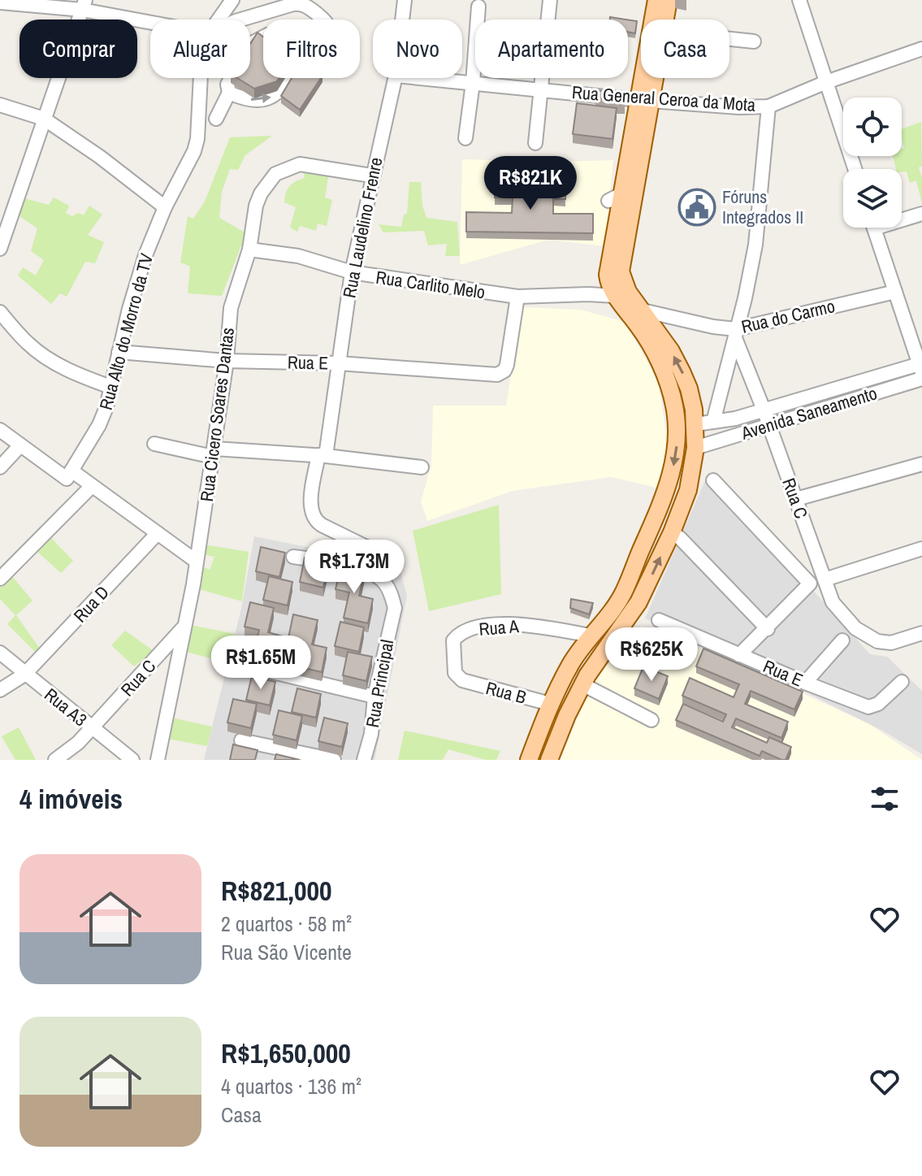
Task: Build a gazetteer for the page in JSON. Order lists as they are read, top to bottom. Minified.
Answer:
{"streets":{"street":["Rua General Ceroa da Mota","Rua Laudelino Frenre","Rua Carlito Melo","Rua do Carmo","Rua Alto do Morro da TV","Rua E","Avenida Saneamento","Rua Cicero Soares Dantas","Rua C","Rua D","Rua A","Rua Principal","Rua B","Rua A3"]},"crossings":[["Rua Laudelino Frenre","Rua Carlito Melo"],["Rua Laudelino Frenre","Rua E"],["Rua Laudelino Frenre","Rua Cicero Soares Dantas"],["Rua Carlito Melo","Rua E"],["Rua Carlito Melo","Rua Cicero Soares Dantas"],["Rua do Carmo","Rua C"],["Rua Alto do Morro da TV","Rua E"],["Rua E","Rua Cicero Soares Dantas"],["Avenida Saneamento","Rua C"],["Rua Cicero Soares Dantas","Rua C"],["Rua C","Rua A3"],["Rua D","Rua A3"],["Rua A","Rua B"]],"places":{"public building":["Fóruns Integrados II"]},"page":{"chip":["Comprar","Alugar","Filtros","Novo","Apartamento","Casa"],"price":["R$821K","R$1.73M","R$625K","R$1.65M"],"heading":"4 imóveis","list":[{"name":"R$821,000","note":"2 quartos · 58 m² · Rua São Vicente"},{"name":"R$1,650,000","note":"4 quartos · 136 m² · Casa"}]}}
